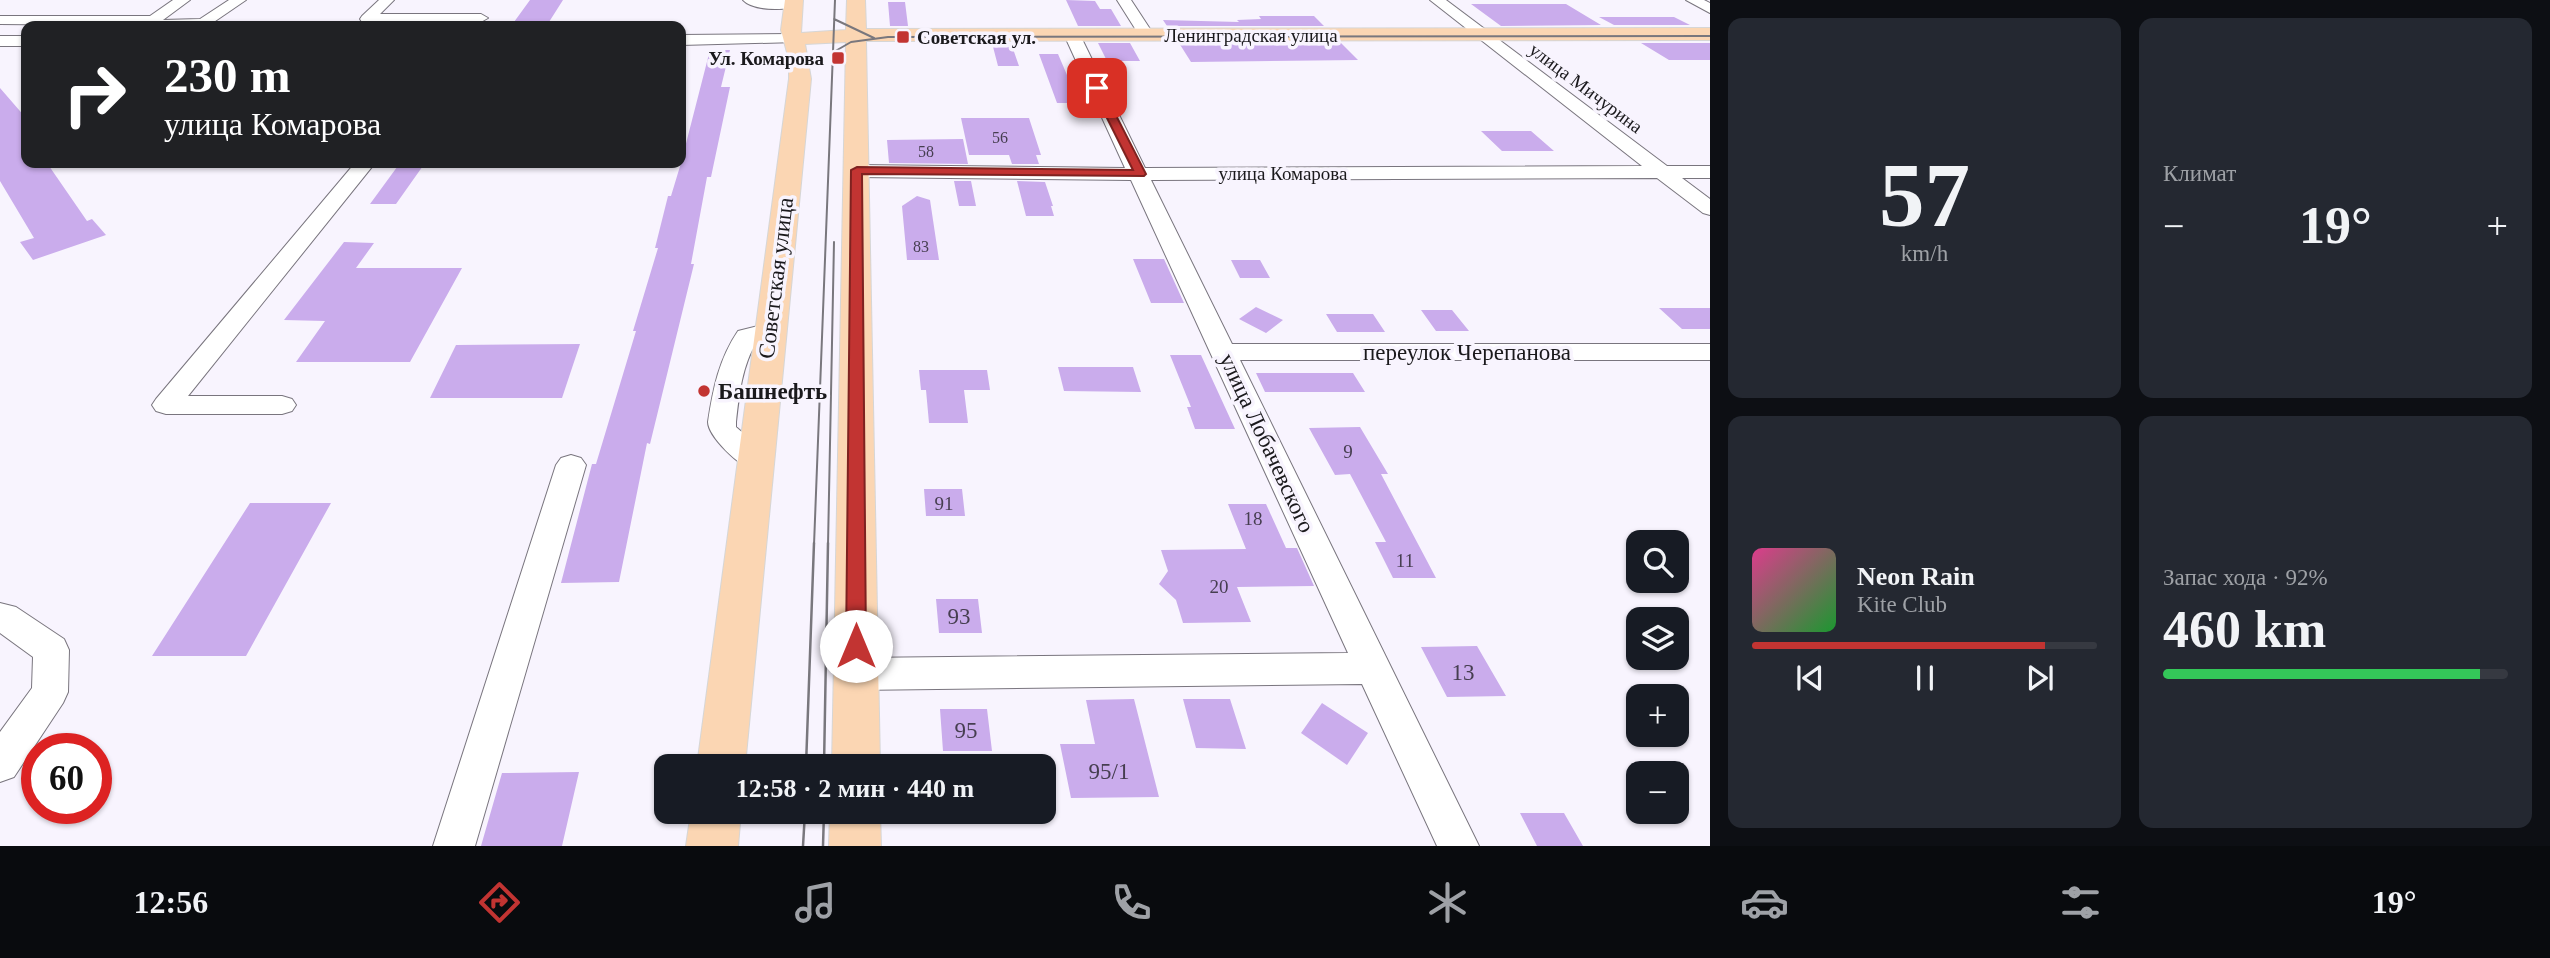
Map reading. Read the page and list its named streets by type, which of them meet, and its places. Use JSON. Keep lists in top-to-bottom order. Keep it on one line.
{"streets":{"main road":["Ленинградская улица","Советская улица"],"street":["улица Мичурина","улица Комарова","переулок Черепанова","улица Лобачевского"]},"crossings":[["Ленинградская улица","улица Мичурина"],["Ленинградская улица","Советская улица"],["Ленинградская улица","улица Лобачевского"],["улица Мичурина","улица Комарова"],["улица Комарова","улица Лобачевского"],["переулок Черепанова","улица Лобачевского"]],"places":{"transit":["Советская ул.","Ул. Комарова"],"other":["Башнефть"]},"house_numbers":["56","58","83","9","91","18","11","20","93","13","95","95/1"],"page":{"tile":[["57","km/h"],"Климат",["Запас хода · 92%","460 km"]],"turn":["230 m","улица Комарова"],"heat":["−","19°","+"],"map_buttons":["+","−"],"song":["Neon Rain","Kite Club"],"limit":"60","trip":"12:58 · 2 мин · 440 m","tabs":["12:56","19°"]}}
